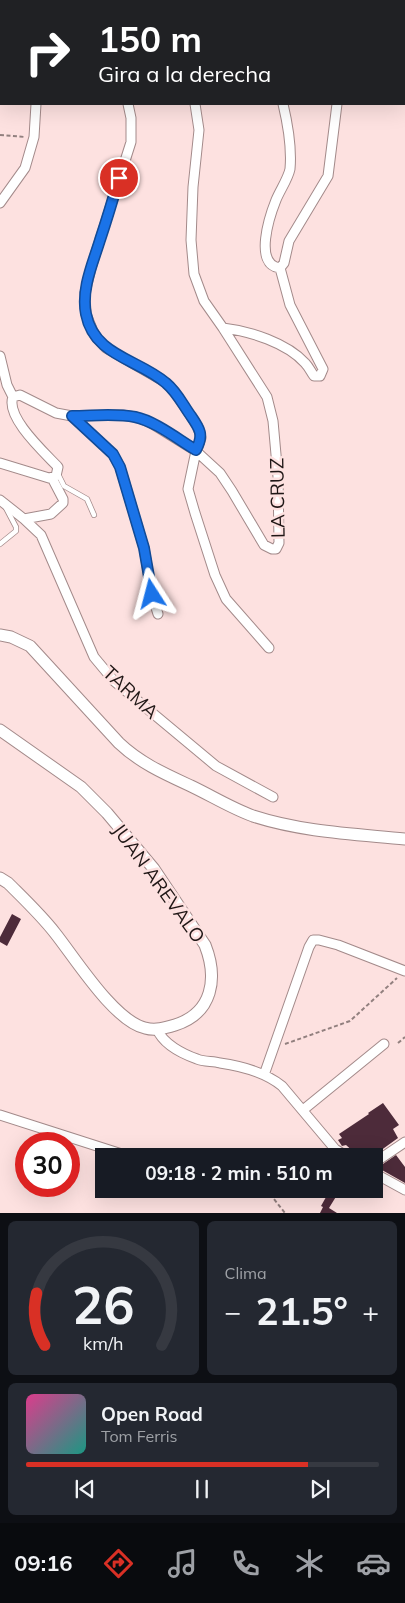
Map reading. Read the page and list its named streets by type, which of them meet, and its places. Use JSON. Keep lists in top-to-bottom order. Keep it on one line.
{"streets":{"street":["LA CRUZ","TARMA","JUAN AREVALO"]},"page":{"turn":["150 m","Gira a la derecha"],"limit":"30","trip":"09:18 · 2 min · 510 m","tile":"Clima","heat":["−","21.5°","+"],"song":["Open Road","Tom Ferris"],"tabs":"09:16","gauge":["26","km/h"]}}
